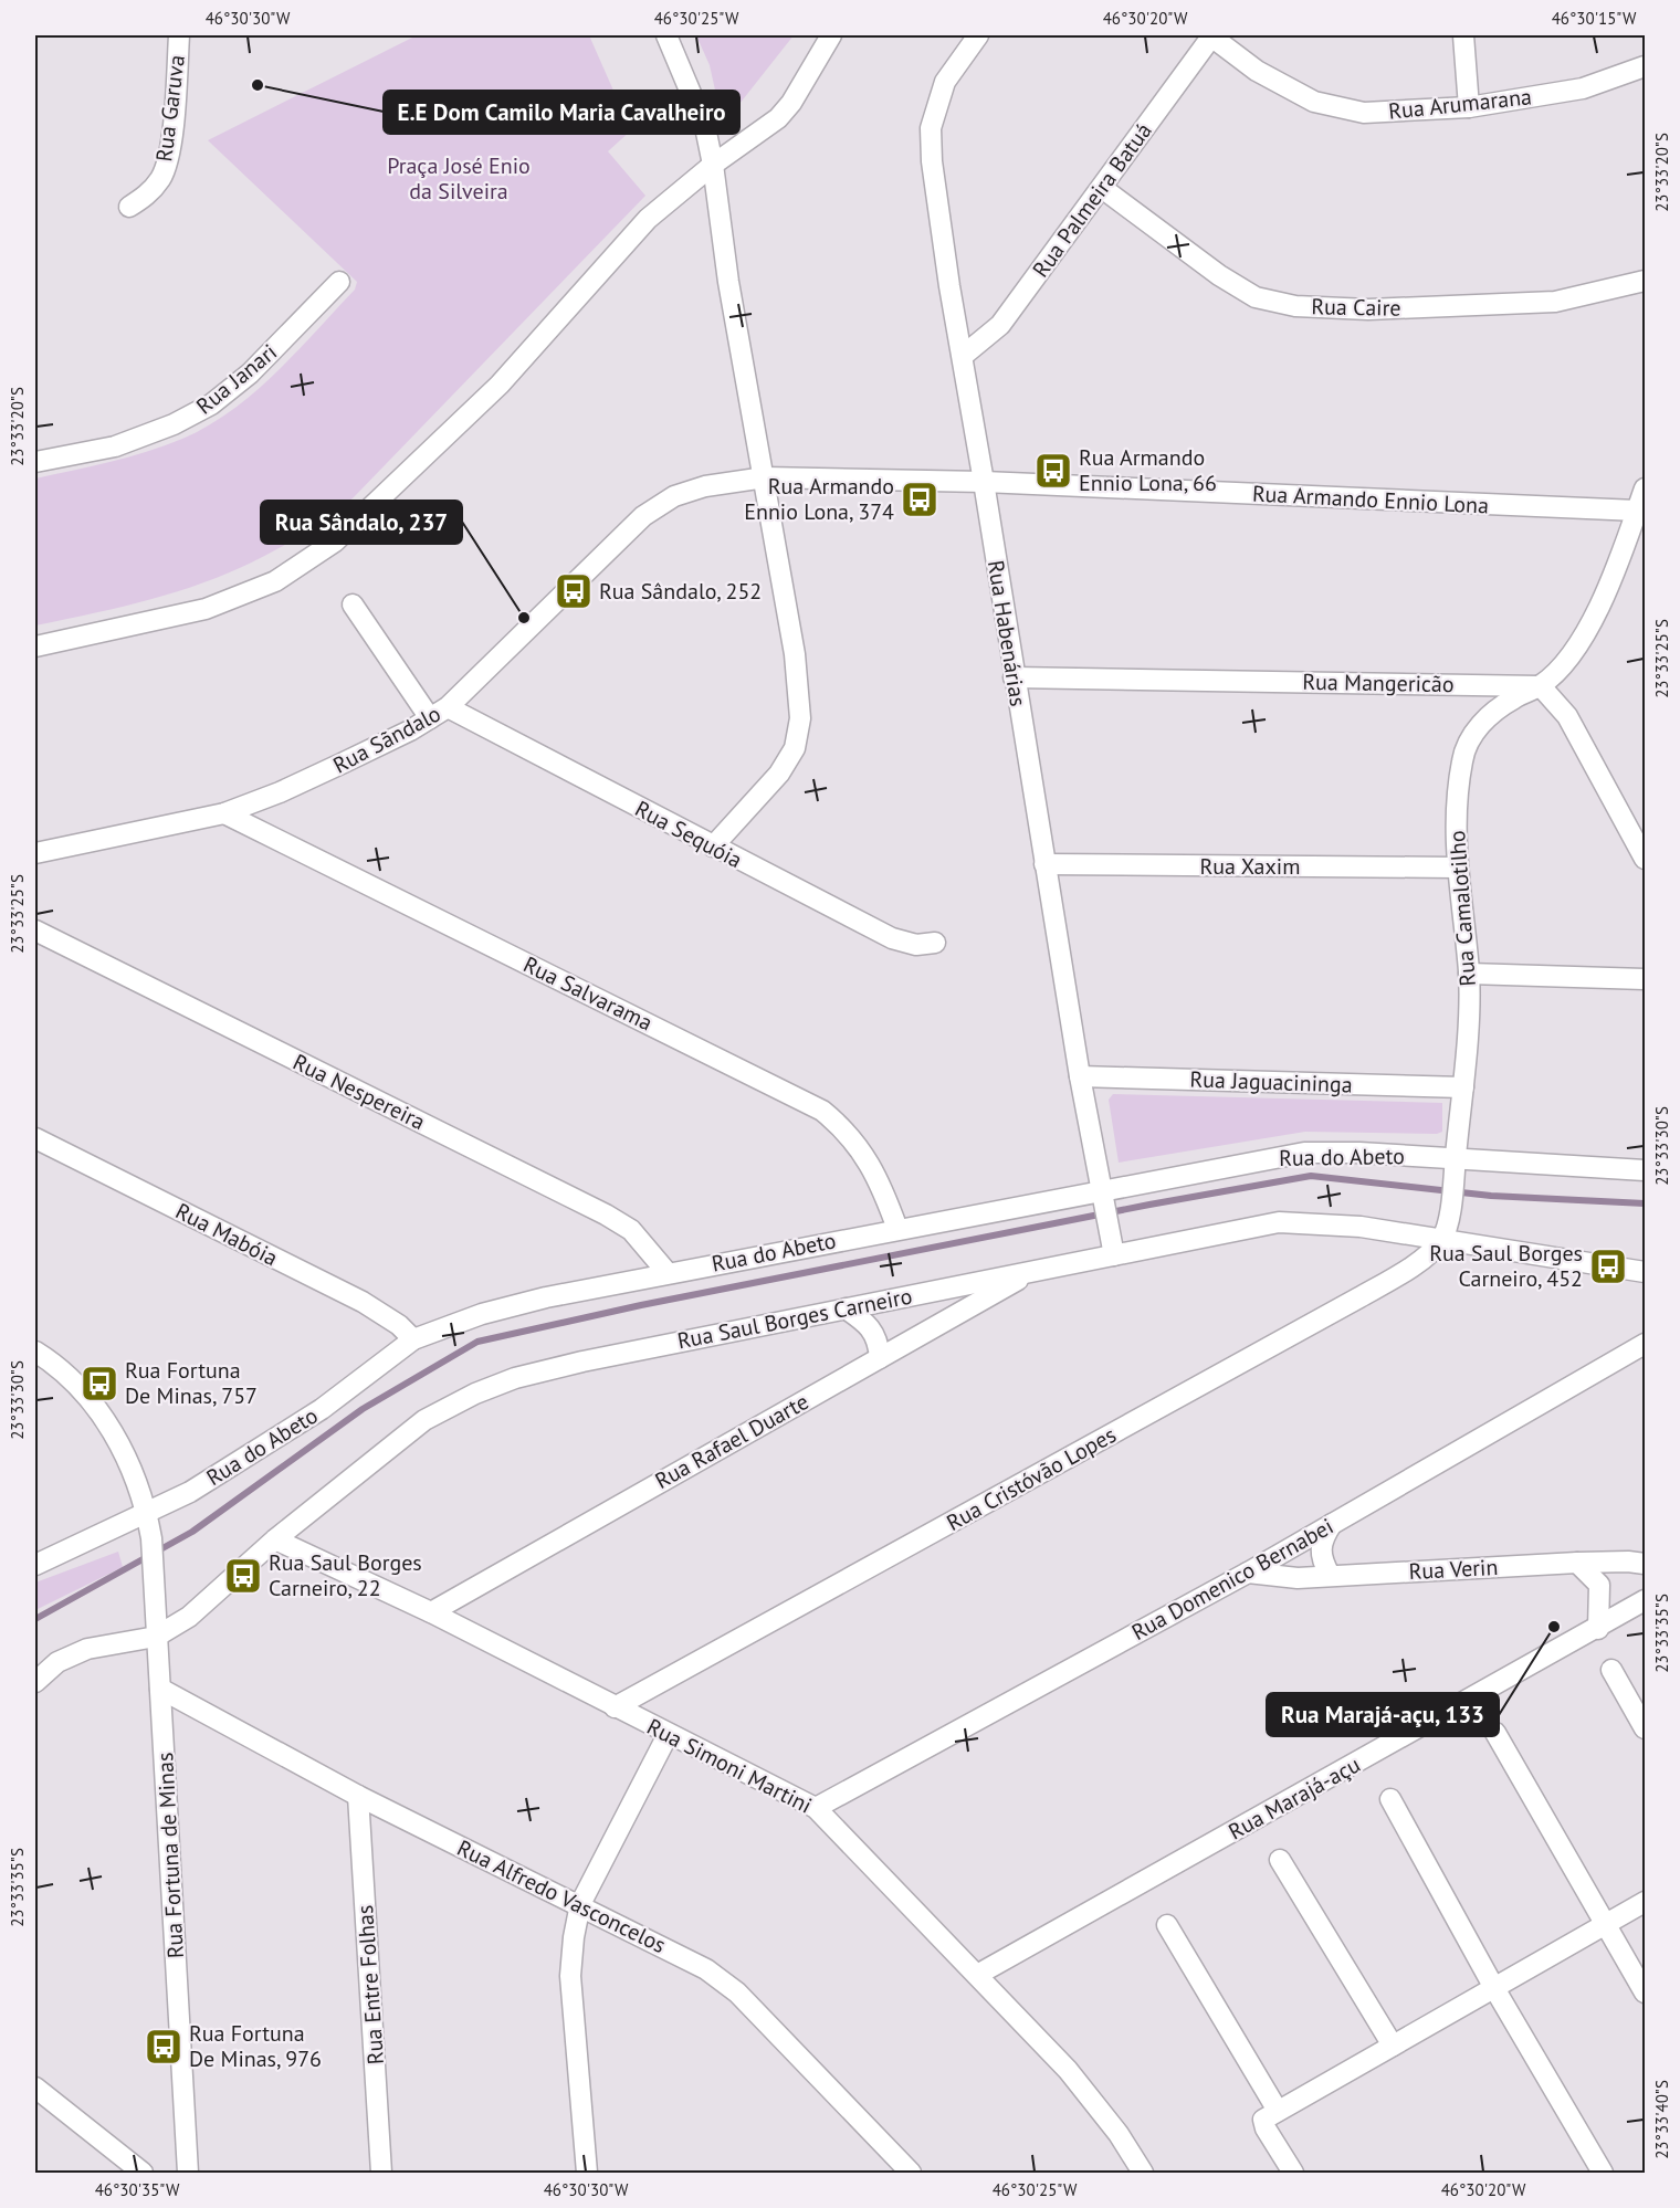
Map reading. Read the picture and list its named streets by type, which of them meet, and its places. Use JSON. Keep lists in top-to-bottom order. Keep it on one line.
{"streets":{"street":["Rua Arumarana","Rua Garuva","Rua Palmeira Batuá","Rua Caire","Rua Janari","Rua Armando Ennio Lona","Rua Habenárias","Rua Mangericão","Rua Sãndalo","Rua Sequóia","Rua Xaxim","Rua Camalotilho","Rua Salvarama","Rua Jaguacininga","Rua Nespereira","Rua do Abeto","Rua Mabóia","Rua Saul Borges Carneiro","Rua Rafael Duarte","Rua Cristóvão Lopes","Rua Verin","Rua Domenico Bernabei","Rua Simoni Martini","Rua Marajá-açu","Rua Fortuna de Minas","Rua Alfredo Vasconcelos","Rua Entre Folhas"]},"crossings":[["Rua Arumarana","Rua Palmeira Batuá"],["Rua Palmeira Batuá","Rua Caire"],["Rua Palmeira Batuá","Rua Habenárias"],["Rua Armando Ennio Lona","Rua Habenárias"],["Rua Armando Ennio Lona","Rua Sãndalo"],["Rua Armando Ennio Lona","Rua Camalotilho"],["Rua Habenárias","Rua Mangericão"],["Rua Habenárias","Rua Sãndalo"],["Rua Habenárias","Rua Xaxim"],["Rua Habenárias","Rua Jaguacininga"],["Rua Habenárias","Rua do Abeto"],["Rua Habenárias","Rua Saul Borges Carneiro"],["Rua Mangericão","Rua Camalotilho"],["Rua Sãndalo","Rua Sequóia"],["Rua Sãndalo","Rua Salvarama"],["Rua Xaxim","Rua Camalotilho"],["Rua Camalotilho","Rua Jaguacininga"],["Rua Camalotilho","Rua do Abeto"],["Rua Camalotilho","Rua Saul Borges Carneiro"],["Rua Camalotilho","Rua Cristóvão Lopes"],["Rua Salvarama","Rua do Abeto"],["Rua Nespereira","Rua do Abeto"],["Rua do Abeto","Rua Mabóia"],["Rua do Abeto","Rua Fortuna de Minas"],["Rua Saul Borges Carneiro","Rua Rafael Duarte"],["Rua Saul Borges Carneiro","Rua Cristóvão Lopes"],["Rua Saul Borges Carneiro","Rua Simoni Martini"],["Rua Saul Borges Carneiro","Rua Fortuna de Minas"],["Rua Rafael Duarte","Rua Simoni Martini"],["Rua Cristóvão Lopes","Rua Simoni Martini"],["Rua Verin","Rua Domenico Bernabei"],["Rua Domenico Bernabei","Rua Simoni Martini"],["Rua Simoni Martini","Rua Marajá-açu"],["Rua Fortuna de Minas","Rua Alfredo Vasconcelos"],["Rua Alfredo Vasconcelos","Rua Entre Folhas"]],"parks":["Praça José Enio da Silveira"],"places":{"other":["E.E Dom Camilo Maria Cavalheiro","Rua Sândalo, 237","Rua Marajá-açu, 133"],"bus stop":["Rua Armando Ennio Lona, 66","Rua Armando Ennio Lona, 374","Rua Sândalo, 252","Rua Saul Borges Carneiro, 452","Rua Fortuna De Minas, 757","Rua Saul Borges Carneiro, 22","Rua Fortuna De Minas, 976"]},"coordinates":["46°30'30\"W","46°30'25\"W","46°30'20\"W","46°30'15\"W","23°33'20\"S","23°33'25\"S","23°33'30\"S","23°33'35\"S","23°33'40\"S","46°30'35\"W"]}
